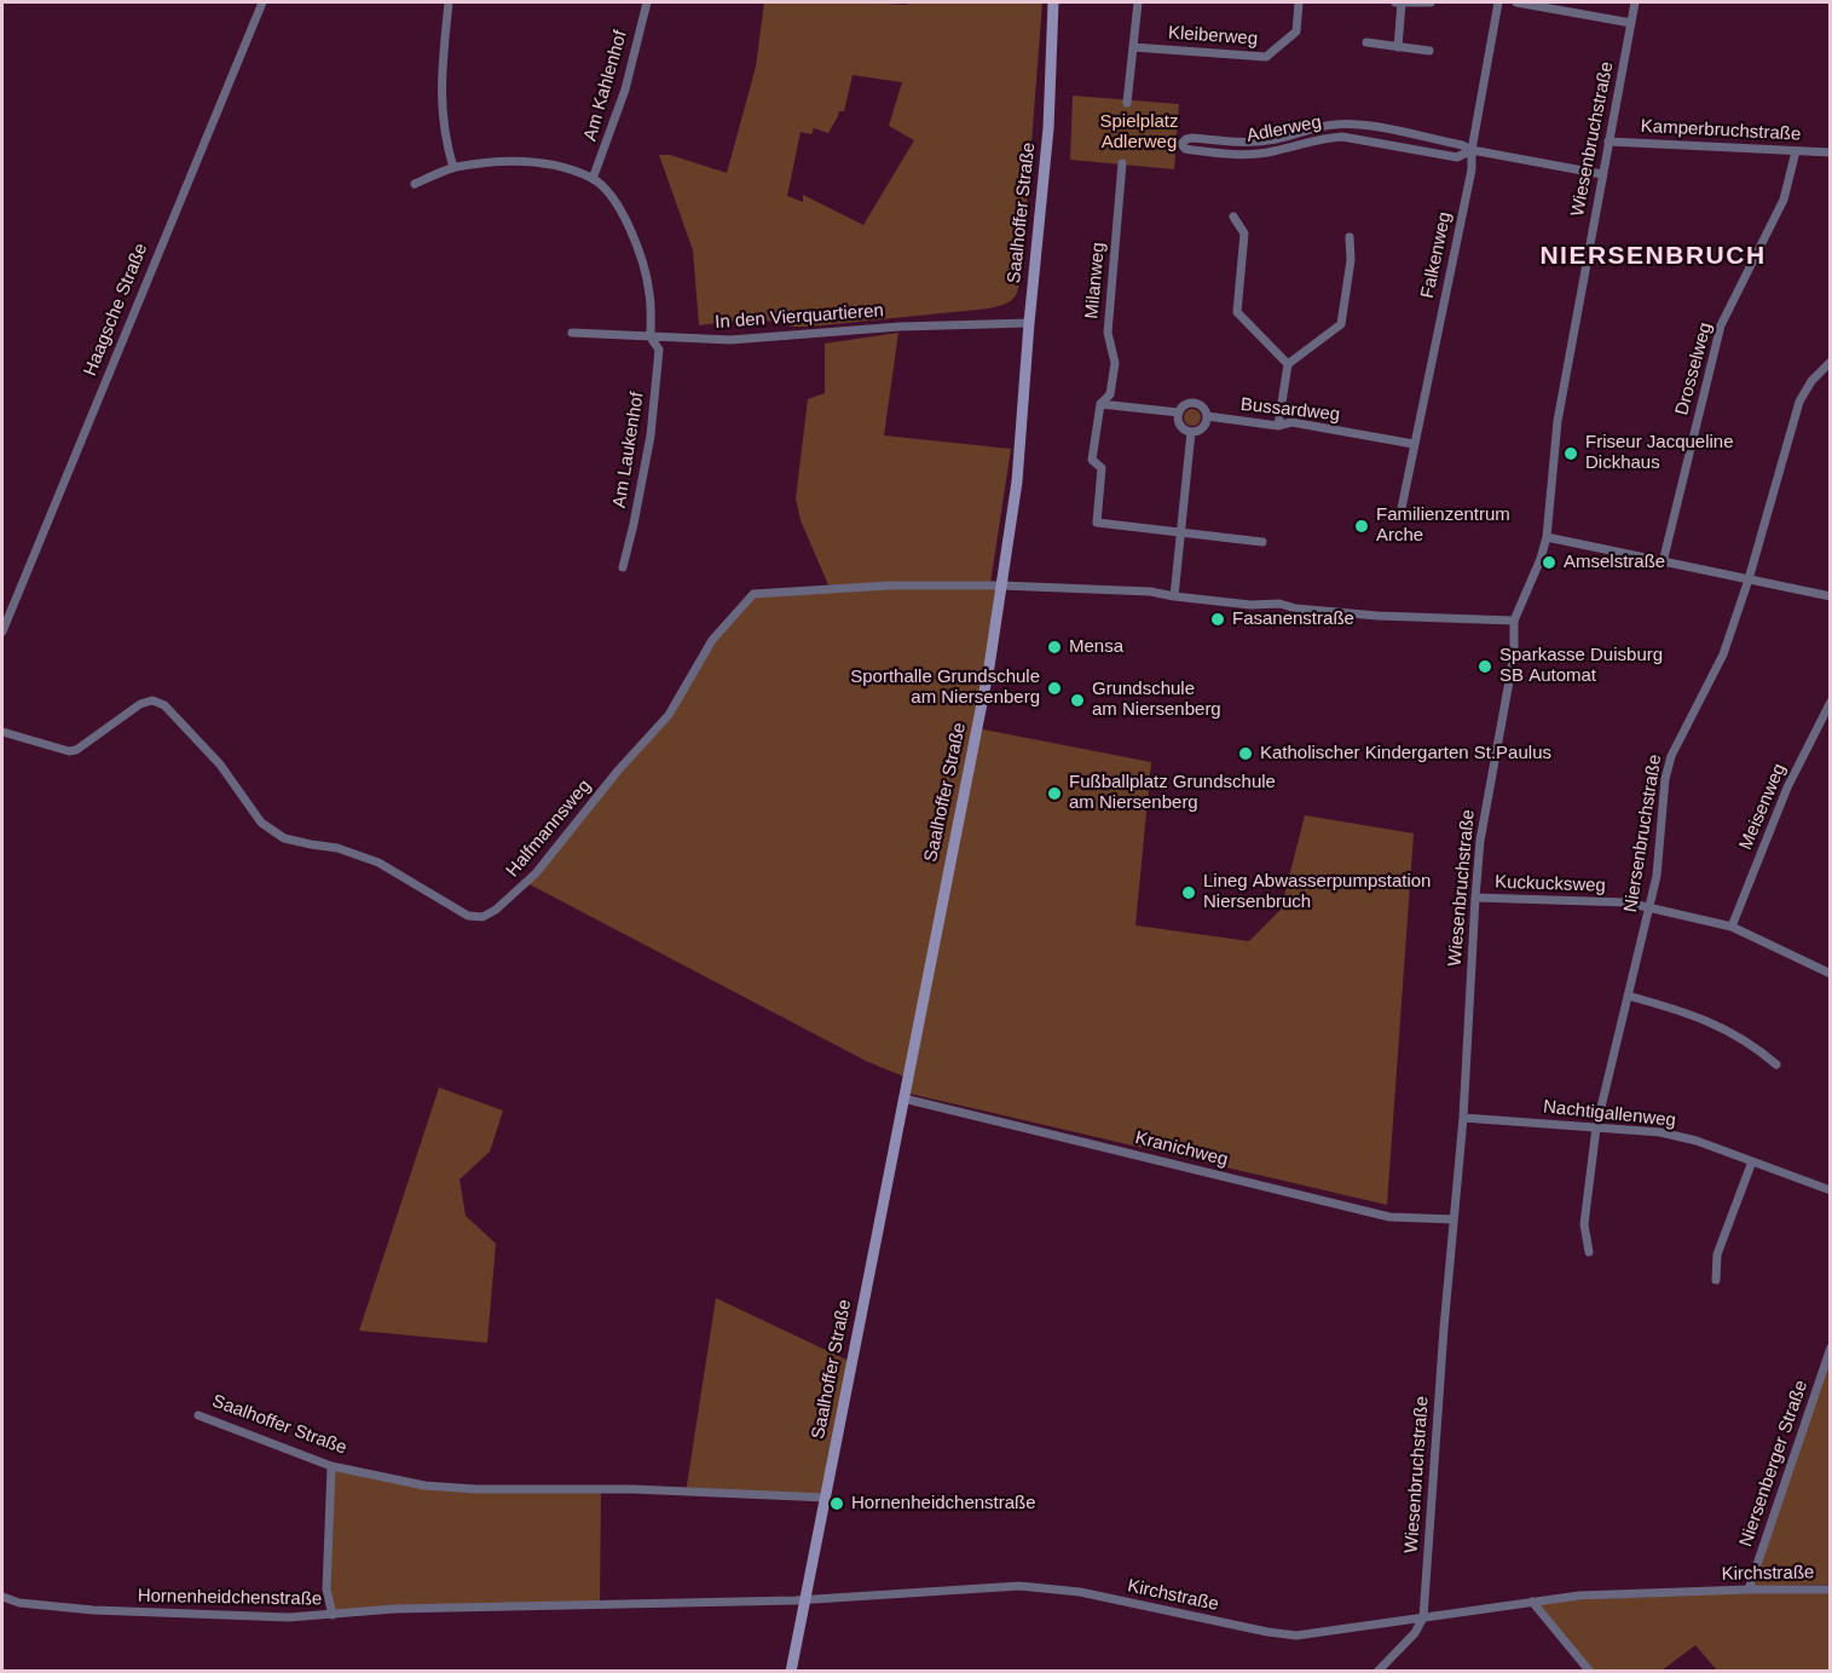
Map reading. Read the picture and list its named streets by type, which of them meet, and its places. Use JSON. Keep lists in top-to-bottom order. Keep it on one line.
{"streets":{"main road":["Saalhoffer Straße"],"street":["Kleiberweg","Am Kahlenhof","Adlerweg","Kamperbruchstraße","Wiesenbruchstraße","Falkenweg","Milanweg","Haagsche Straße","In den Vierquartieren","Drosselweg","Bussardweg","Am Laukenhof","Meisenweg","Halfmannsweg","Niersenbruchstraße","Kuckucksweg","Nachtigallenweg","Kranichweg","Niersenberger Straße","Kirchstraße","Hornenheidchenstraße"]},"crossings":[["Am Kahlenhof","Am Laukenhof"],["Adlerweg","Wiesenbruchstraße"],["Adlerweg","Falkenweg"],["Kamperbruchstraße","Wiesenbruchstraße"],["Kamperbruchstraße","Drosselweg"],["Wiesenbruchstraße","Kuckucksweg"],["Wiesenbruchstraße","Nachtigallenweg"],["Wiesenbruchstraße","Kranichweg"],["Wiesenbruchstraße","Kirchstraße"],["Saalhoffer Straße","In den Vierquartieren"],["Saalhoffer Straße","Halfmannsweg"],["Saalhoffer Straße","Kranichweg"],["Saalhoffer Straße","Kirchstraße"],["Saalhoffer Straße","Hornenheidchenstraße"],["Falkenweg","Bussardweg"],["In den Vierquartieren","Am Laukenhof"],["Meisenweg","Kuckucksweg"],["Niersenbruchstraße","Kuckucksweg"],["Niersenbruchstraße","Nachtigallenweg"],["Niersenberger Straße","Kirchstraße"],["Kirchstraße","Hornenheidchenstraße"]],"districts":["NIERSENBRUCH"],"parks":["Spielplatz Adlerweg"],"places":["Friseur Jacqueline Dickhaus","Familienzentrum Arche","Amselstraße","Fasanenstraße","Mensa","Sparkasse Duisburg SB Automat","Sporthalle Grundschule am Niersenberg","Grundschule am Niersenberg","Katholischer Kindergarten St.Paulus","Fußballplatz Grundschule am Niersenberg","Lineg Abwasserpumpstation Niersenbruch","Hornenheidchenstraße"]}
